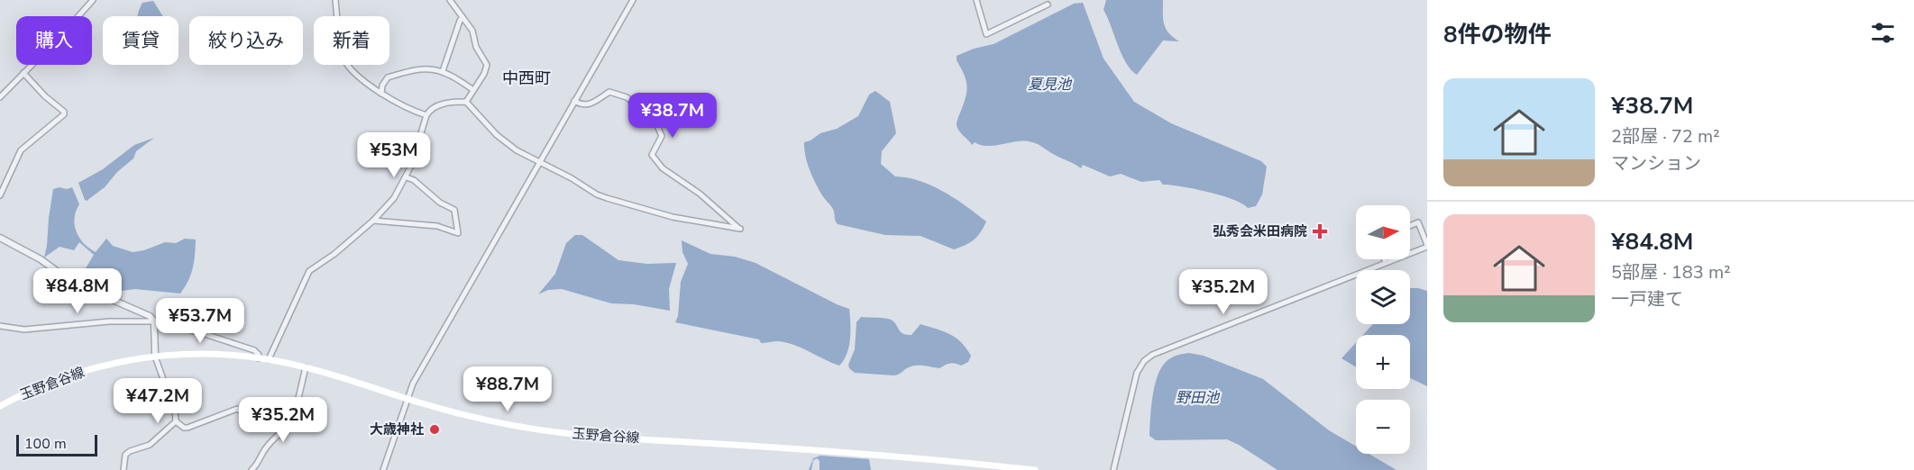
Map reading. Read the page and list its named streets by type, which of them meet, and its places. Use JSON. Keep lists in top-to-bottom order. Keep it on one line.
{"streets":{"main road":["玉野倉谷線"]},"districts":["中西町"],"water":["夏見池","野田池"],"places":{"health":["弘秀会米田病院"],"other":["大歳神社"]},"scale_bar":"100 m","north":"right","page":{"heading":"8件の物件","chip":["購入","賃貸","絞り込み","新着"],"list":[{"name":"¥38.7M","note":"2部屋 · 72 m² · マンション"},{"name":"¥84.8M","note":"5部屋 · 183 m² · 一戸建て"}],"price":["¥38.7M","¥53M","¥84.8M","¥35.2M","¥53.7M","¥88.7M","¥47.2M","¥35.2M"],"map_buttons":["+","−"],"scale":"100 m"}}
